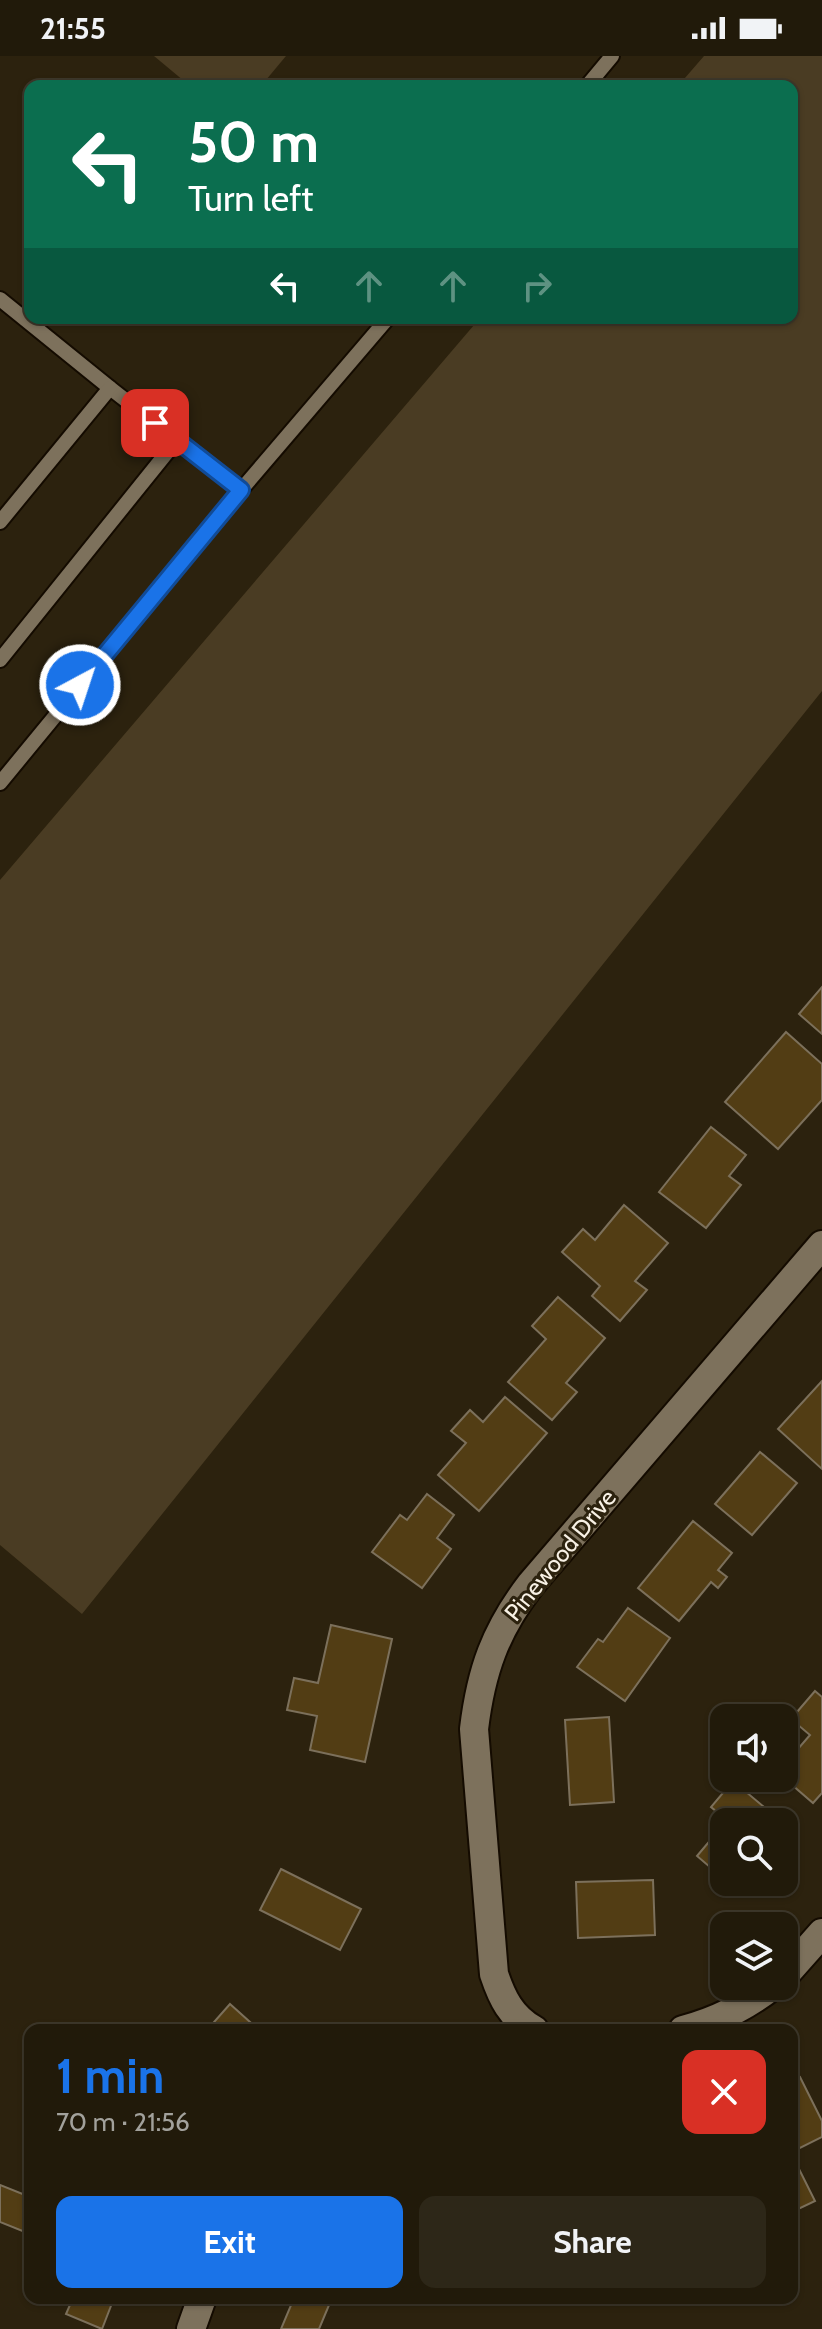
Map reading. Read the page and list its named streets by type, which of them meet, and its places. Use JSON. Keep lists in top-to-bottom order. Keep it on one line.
{"streets":{"street":["Pinewood Drive"]},"page":{"status":"21:55","turn":["50 m","Turn left"],"heading":["1 min","70 m · 21:56"],"buttons":["Exit","Share"]}}
